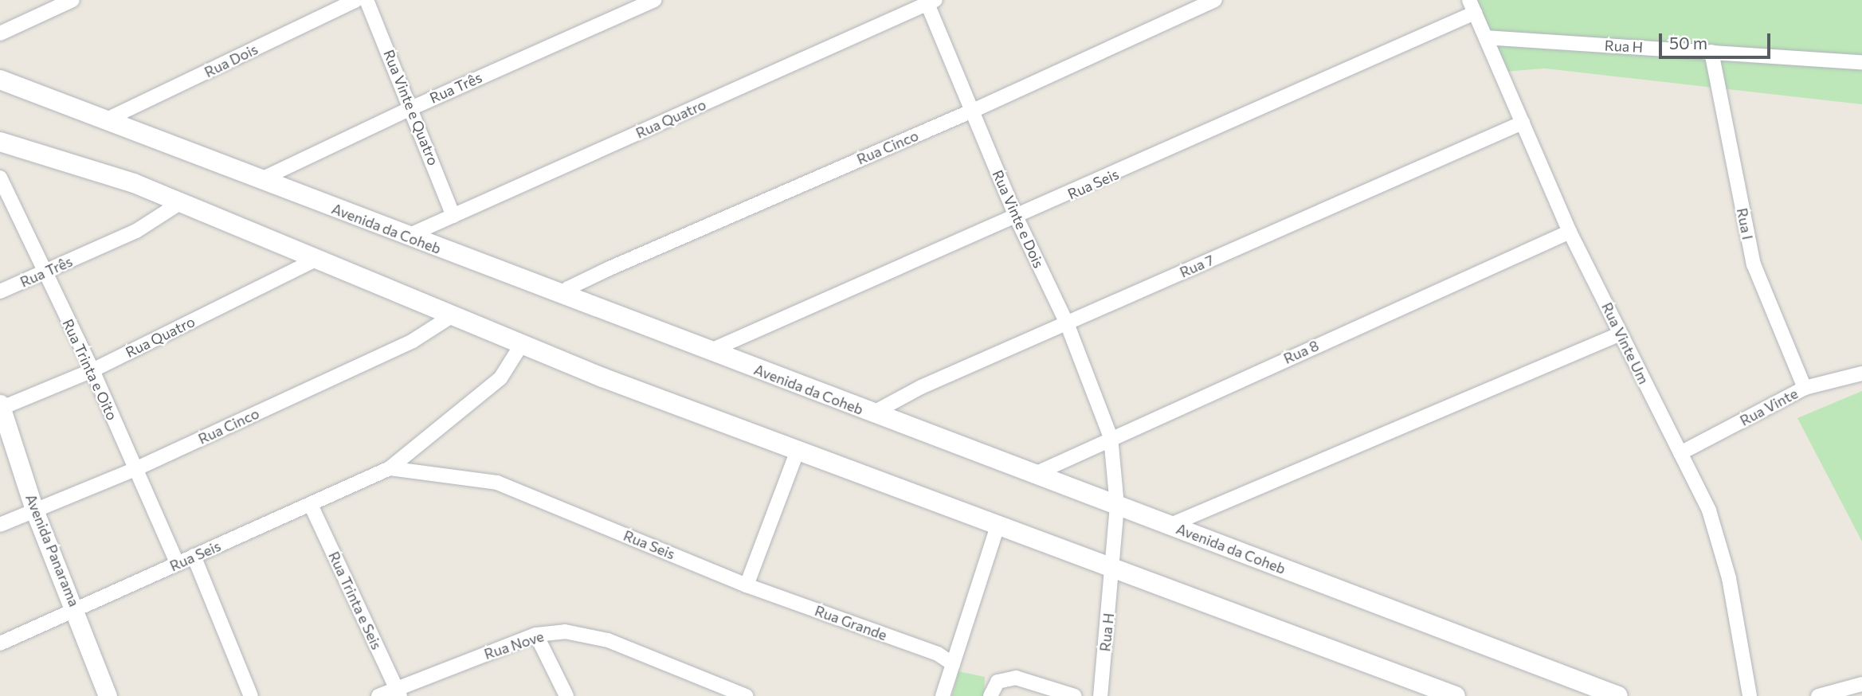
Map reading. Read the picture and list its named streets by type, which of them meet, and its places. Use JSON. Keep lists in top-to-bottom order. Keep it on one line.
{"streets":{"main road":["Avenida da Coheb"],"street":["Rua H","Rua Dois","Rua Três","Rua Vinte e Quatro","Rua Quatro","Rua Cinco","Rua Seis","Rua Vinte e Dois","Rua I","Rua 7","Rua Vinte Um","Rua 8","Rua Trinta e Oito","Rua Vinte","Avenida Panarama","Rua Trinta e Seis","Rua Grande","Rua Nove"]},"crossings":[["Rua H","Rua Vinte e Dois"],["Rua H","Rua I"],["Rua H","Avenida da Coheb"],["Rua H","Rua Vinte Um"],["Rua Dois","Avenida da Coheb"],["Rua Três","Rua Vinte e Quatro"],["Rua Três","Avenida da Coheb"],["Rua Três","Rua Trinta e Oito"],["Rua Vinte e Quatro","Rua Quatro"],["Rua Quatro","Rua Vinte e Dois"],["Rua Quatro","Avenida da Coheb"],["Rua Quatro","Rua Trinta e Oito"],["Rua Quatro","Avenida Panarama"],["Rua Cinco","Rua Vinte e Dois"],["Rua Cinco","Avenida da Coheb"],["Rua Cinco","Rua Trinta e Oito"],["Rua Cinco","Avenida Panarama"],["Rua Seis","Rua Vinte e Dois"],["Rua Seis","Avenida da Coheb"],["Rua Seis","Rua Vinte Um"],["Rua Seis","Rua Trinta e Oito"],["Rua Seis","Avenida Panarama"],["Rua Seis","Rua Trinta e Seis"],["Rua Seis","Rua Grande"],["Rua Vinte e Dois","Avenida da Coheb"],["Rua Vinte e Dois","Rua 7"],["Rua Vinte e Dois","Rua 8"],["Rua I","Rua Vinte"],["Avenida da Coheb","Rua 7"],["Avenida da Coheb","Rua 8"],["Rua 7","Rua Vinte Um"],["Rua Vinte Um","Rua 8"],["Rua Vinte Um","Rua Vinte"],["Rua Trinta e Seis","Rua Nove"]],"scale_bar":"50 m"}
